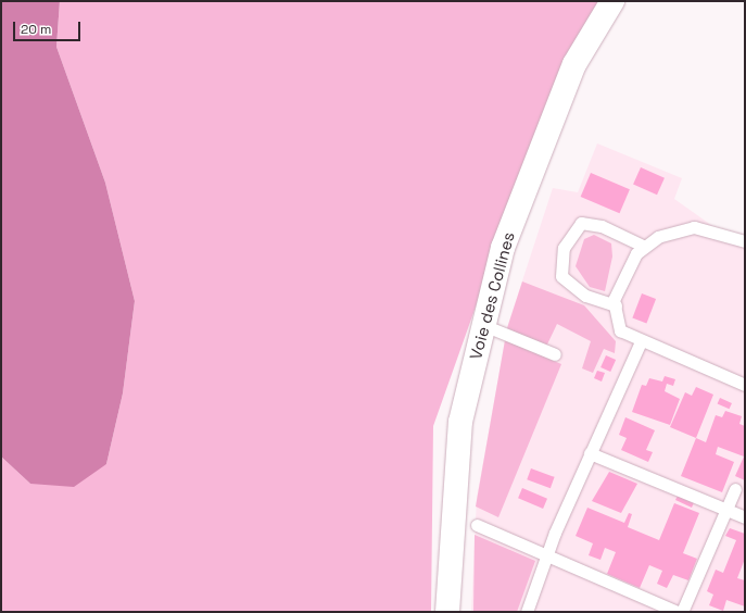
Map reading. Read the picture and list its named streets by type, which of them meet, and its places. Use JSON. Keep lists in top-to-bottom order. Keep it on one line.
{"streets":{"street":["Voie des Collines"]},"scale_bar":"20 m"}
